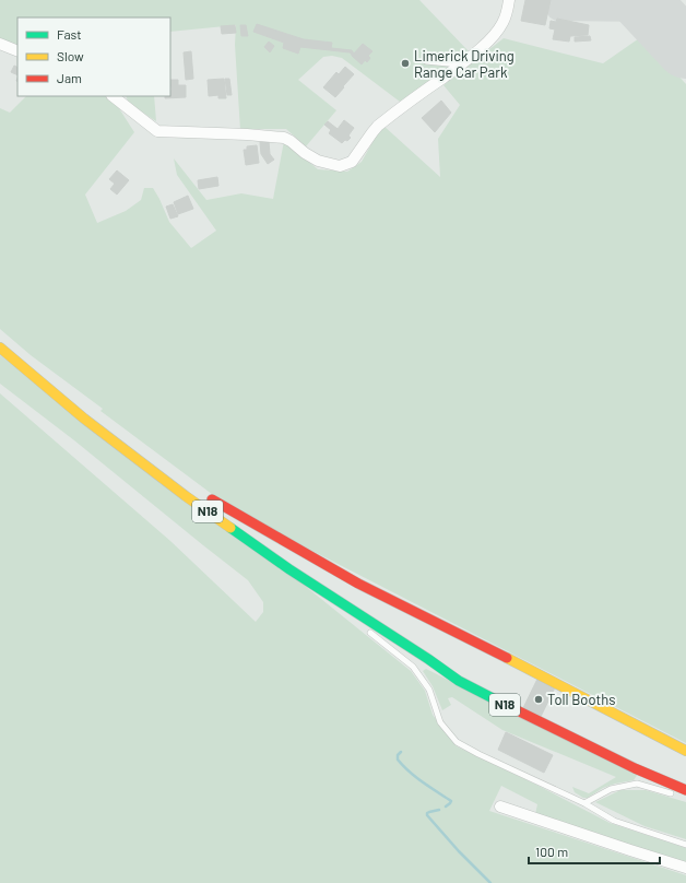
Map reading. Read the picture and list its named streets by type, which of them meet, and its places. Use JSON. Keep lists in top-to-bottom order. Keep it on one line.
{"streets":{"highway":["N18"]},"places":["Limerick Driving Range Car Park","Toll Booths"],"legend":["Fast","Slow","Jam"],"scale_bar":"100 m"}
